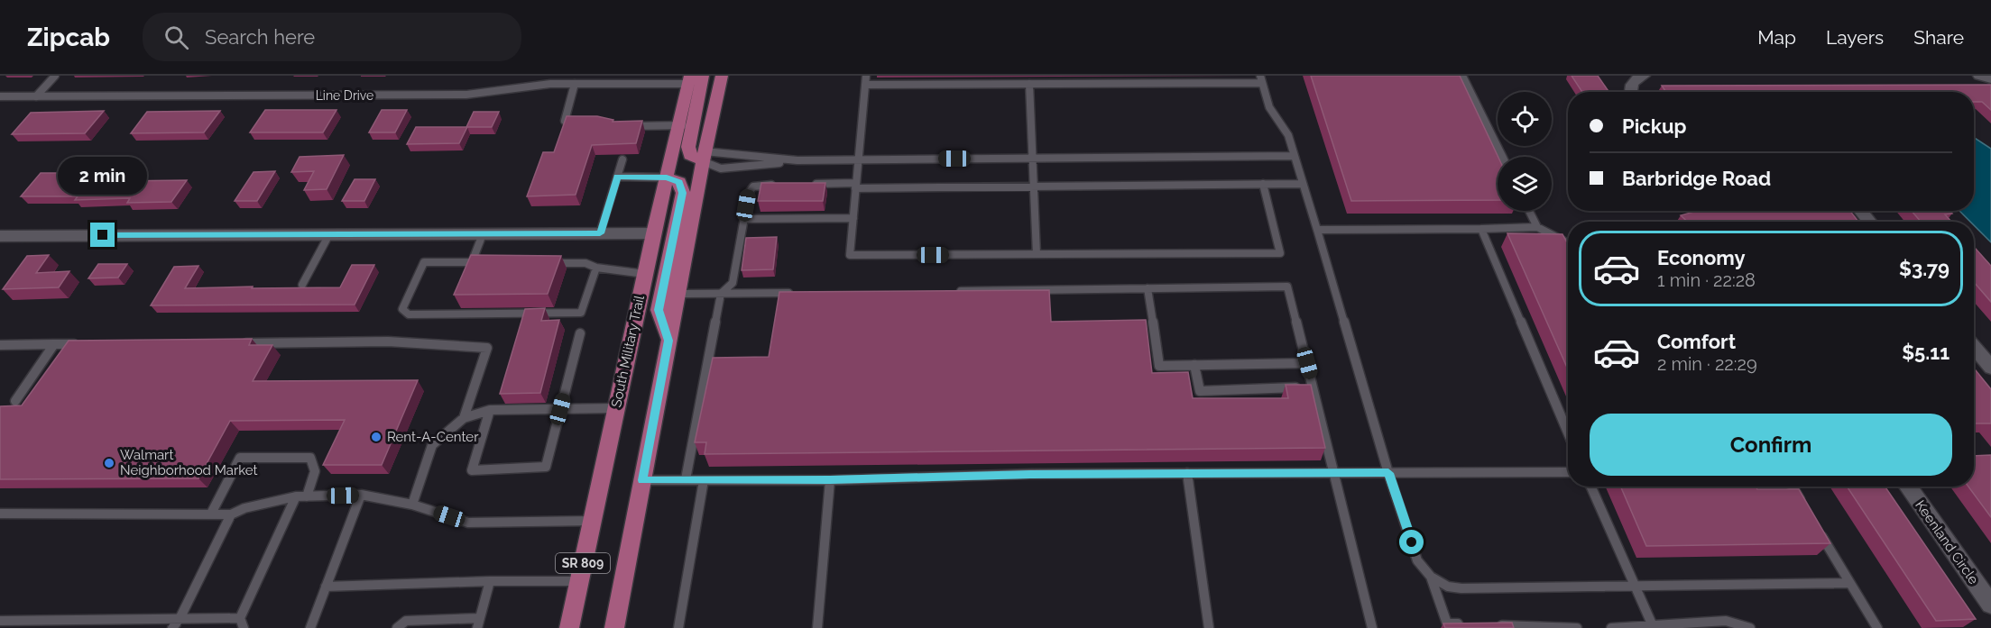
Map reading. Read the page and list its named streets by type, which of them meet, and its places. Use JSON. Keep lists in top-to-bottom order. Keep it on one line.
{"streets":{"main road":["South Military Trail","SR 809"],"street":["Line Drive","Keenland Circle"]},"crossings":[["Line Drive","South Military Trail"]],"places":["Rent-A-Center","Walmart Neighborhood Market"],"page":{"header":"Zipcab","search":"Search here","nav":["Map","Layers","Share"],"banner":["Pickup","Barbridge Road"],"bubble":"2 min","list":[{"name":"Economy","note":"1 min · 22:28","value":"$3.79"},{"name":"Comfort","note":"2 min · 22:29","value":"$5.11"}],"buttons":"Confirm"}}
